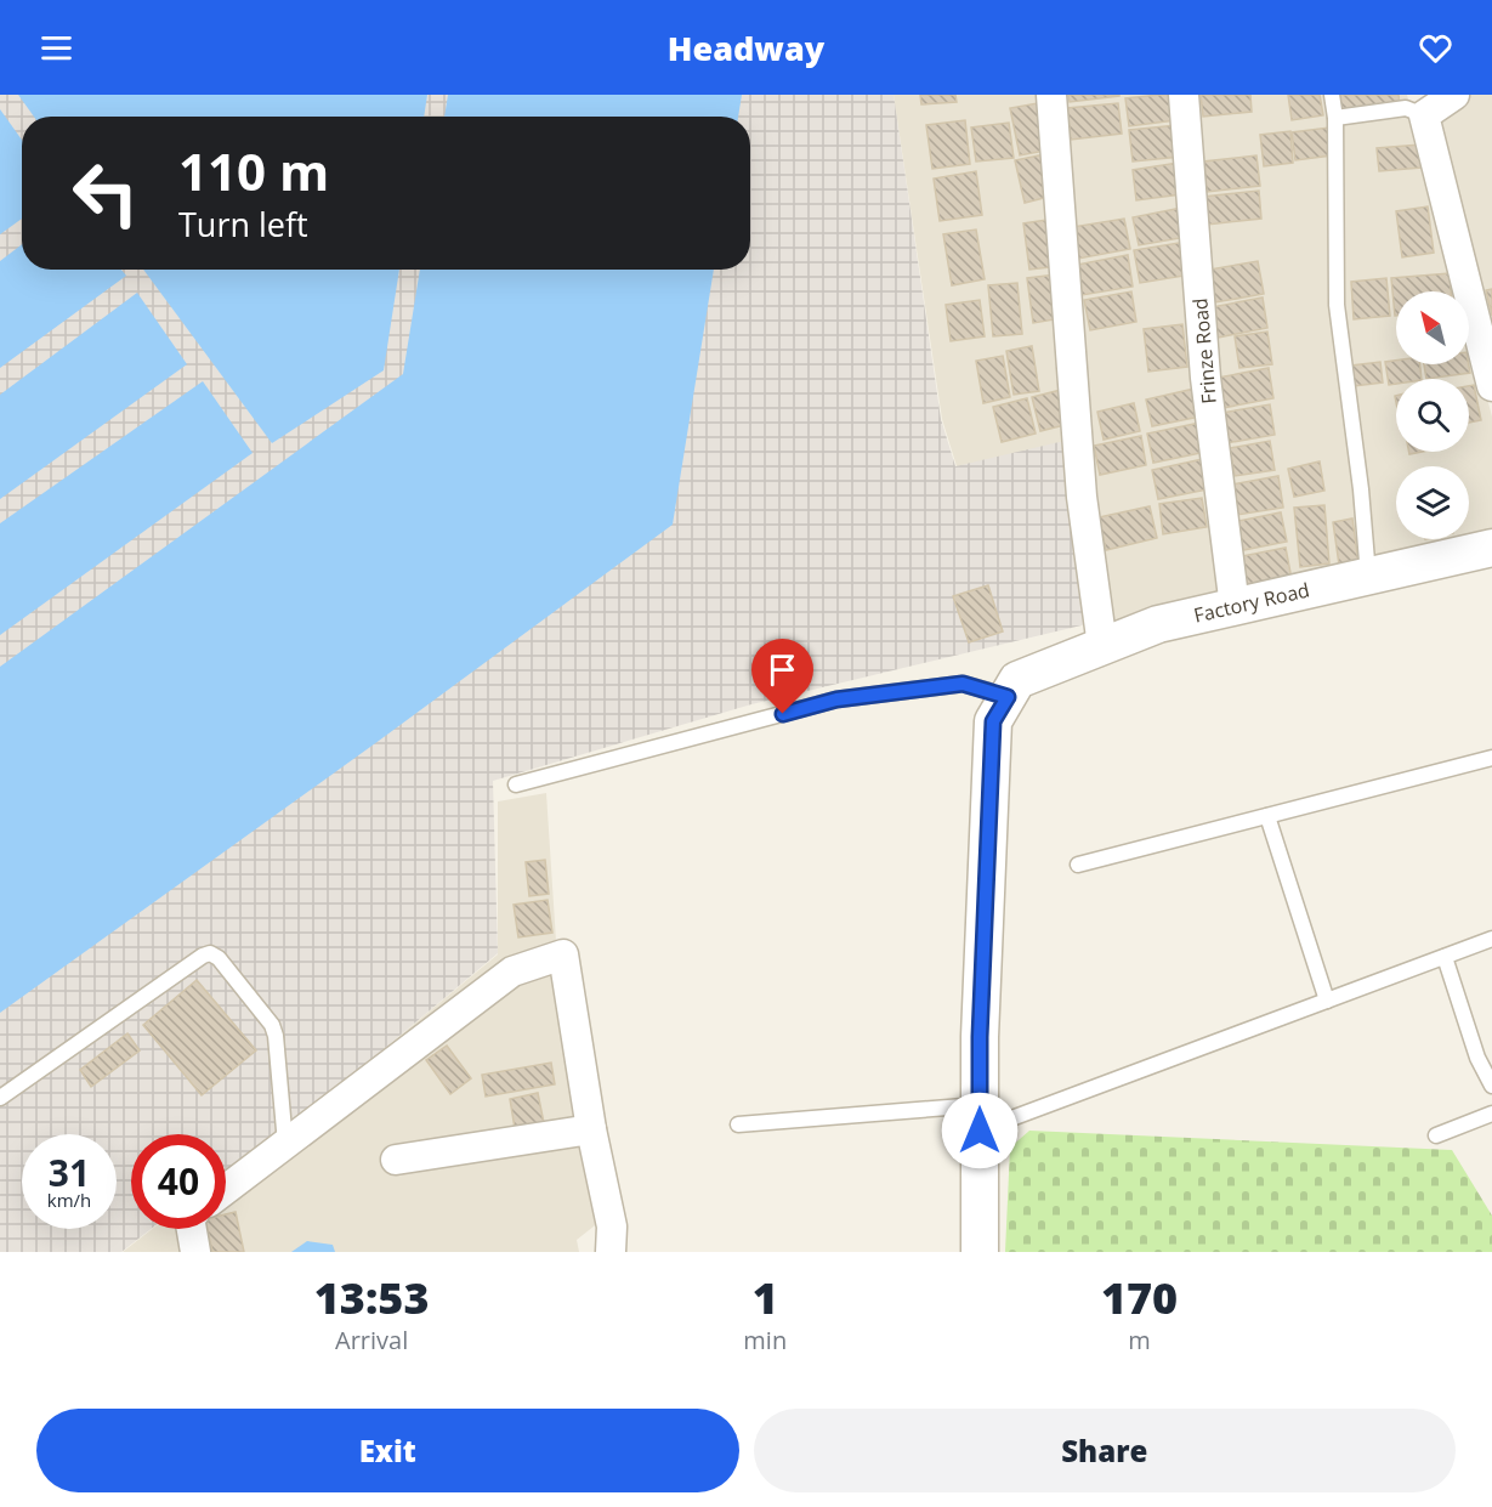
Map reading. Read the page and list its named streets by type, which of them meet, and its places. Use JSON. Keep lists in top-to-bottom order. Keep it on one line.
{"streets":{"street":["Frinze Road","Factory Road"]},"crossings":[["Frinze Road","Factory Road"]],"north":"top left","page":{"header":"Headway","turn":["110 m","Turn left"],"speed":"31 km/h","limit":"40","eta":["13:53","Arrival","1","min","170","m"],"buttons":["Exit","Share"]}}
